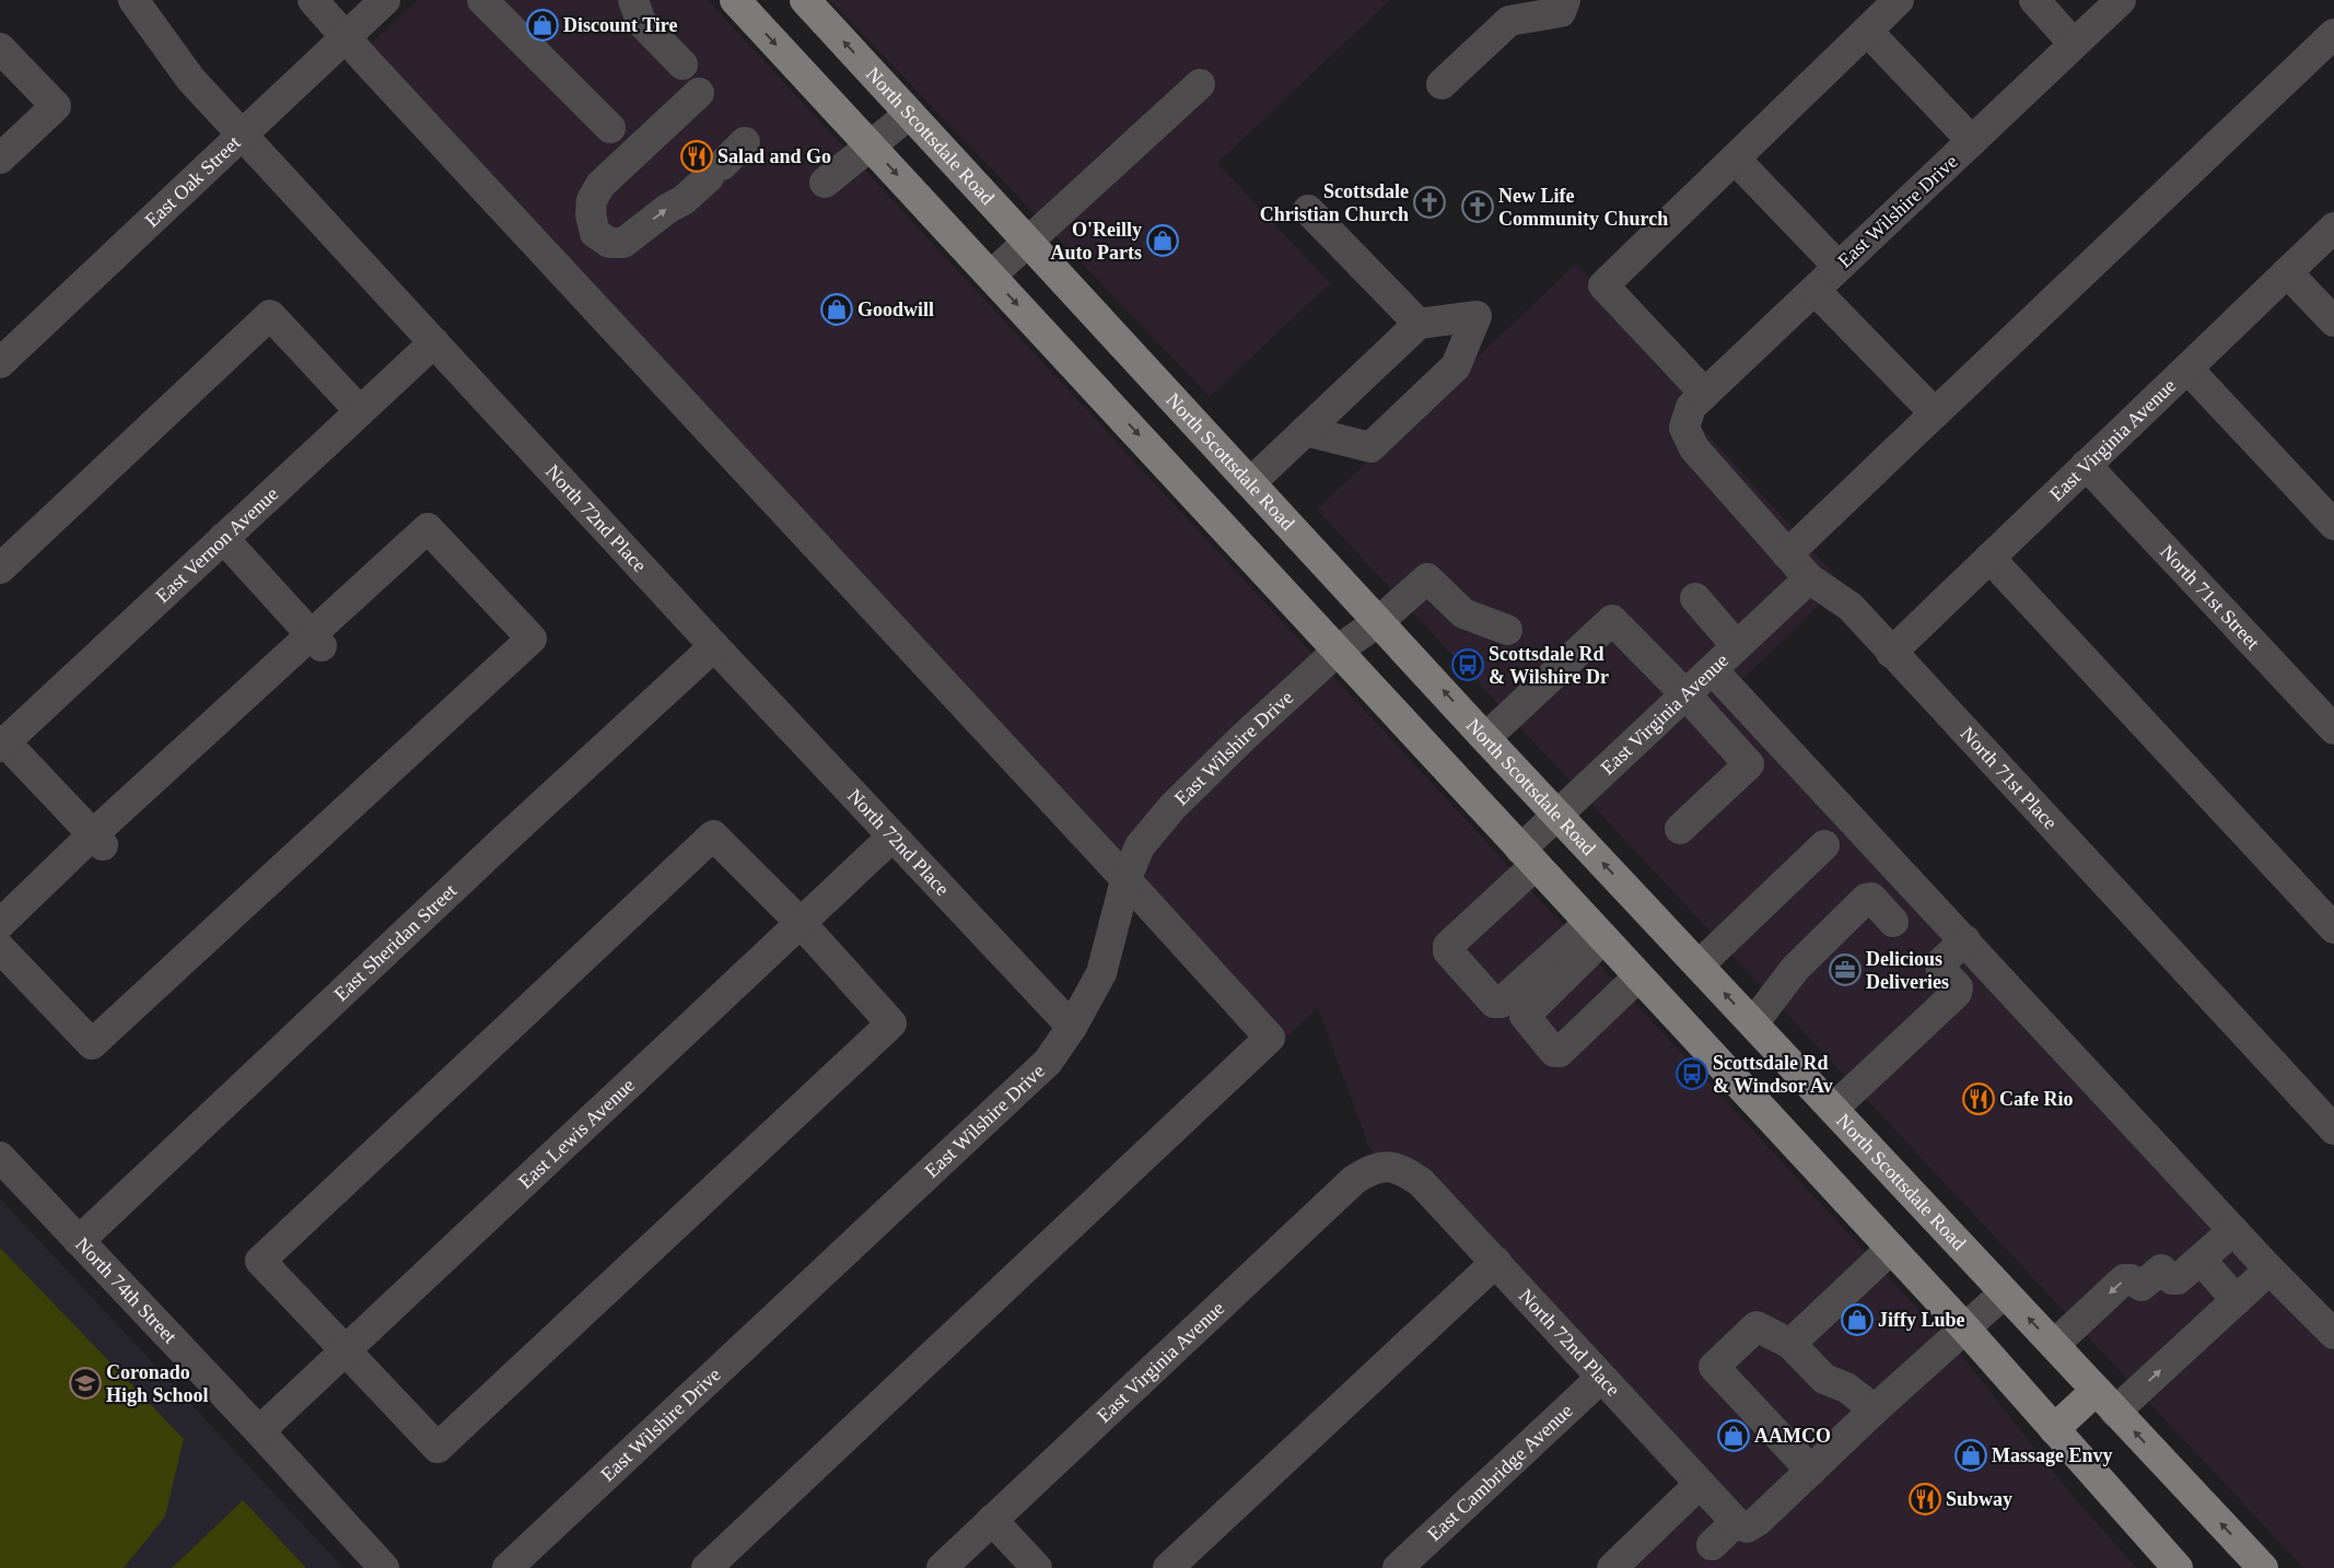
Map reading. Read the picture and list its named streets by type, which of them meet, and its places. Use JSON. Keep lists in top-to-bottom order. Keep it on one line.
{"streets":{"main road":["North Scottsdale Road"],"street":["East Oak Street","East Wilshire Drive","East Virginia Avenue","North 72nd Place","East Vernon Avenue","North 71st Street","North 71st Place","East Sheridan Street","East Lewis Avenue","North 74th Street","East Cambridge Avenue"]},"crossings":[["North Scottsdale Road","East Wilshire Drive"],["North Scottsdale Road","East Virginia Avenue"],["East Oak Street","North 72nd Place"],["East Wilshire Drive","North 72nd Place"],["East Wilshire Drive","North 71st Place"],["East Virginia Avenue","North 72nd Place"],["East Virginia Avenue","North 71st Street"],["East Virginia Avenue","North 71st Place"],["North 72nd Place","East Vernon Avenue"],["North 72nd Place","East Sheridan Street"],["North 72nd Place","East Lewis Avenue"],["North 72nd Place","East Cambridge Avenue"],["East Sheridan Street","North 74th Street"],["East Lewis Avenue","North 74th Street"]],"places":{"shop":["Discount Tire","O'Reilly Auto Parts","Goodwill","Jiffy Lube","AAMCO","Massage Envy"],"restaurant":["Salad and Go","Cafe Rio","Subway"],"church":["Scottsdale Christian Church","New Life Community Church"],"bus stop":["Scottsdale Rd & Wilshire Dr","Scottsdale Rd & Windsor Av"],"office":["Delicious Deliveries"],"school or university":["Coronado High School"]}}
